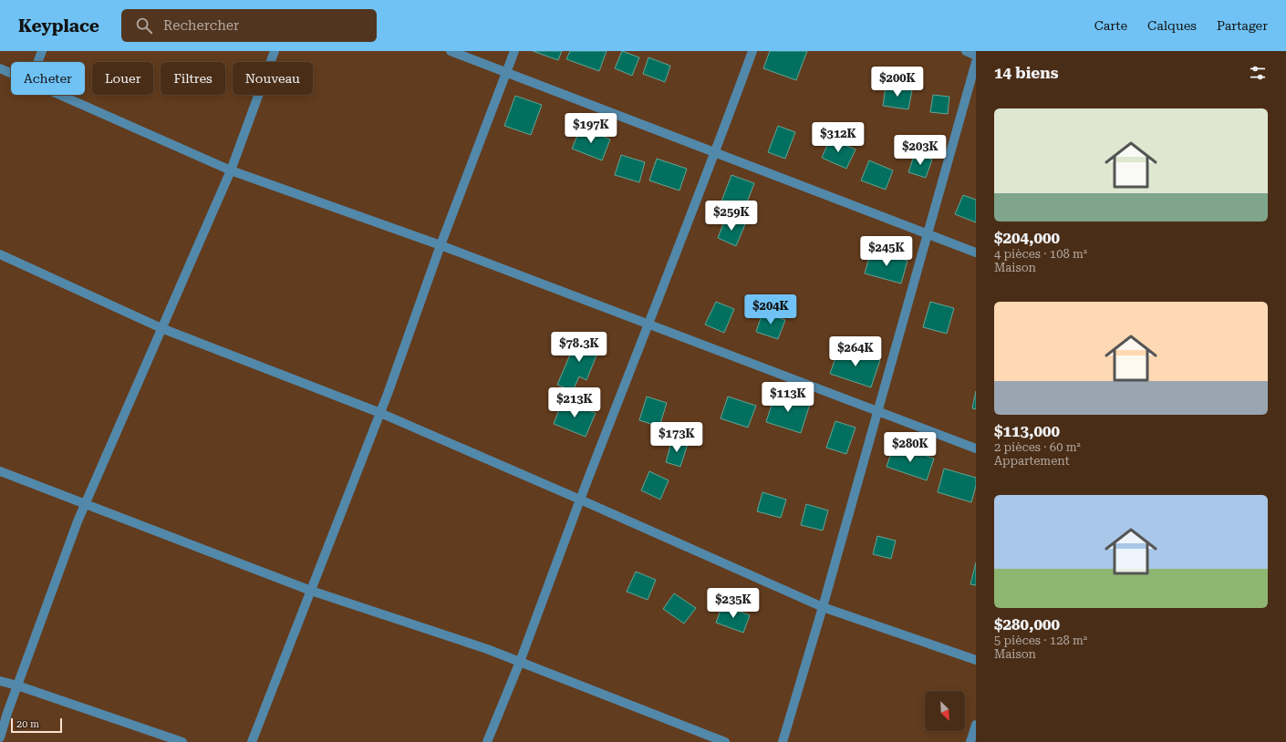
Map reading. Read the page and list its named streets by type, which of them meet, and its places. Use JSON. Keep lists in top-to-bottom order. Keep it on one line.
{"scale_bar":"20 m","north":"bottom right","page":{"header":"Keyplace","search":"Rechercher","nav":["Carte","Calques","Partager"],"heading":"14 biens","chip":["Acheter","Louer","Filtres","Nouveau"],"price":["$200K","$197K","$312K","$203K","$259K","$245K","$204K","$78.3K","$264K","$113K","$213K","$173K","$280K","$235K"],"list":[{"name":"$204,000","note":"4 pièces · 108 m² · Maison"},{"name":"$113,000","note":"2 pièces · 60 m² · Appartement"},{"name":"$280,000","note":"5 pièces · 128 m² · Maison"}],"scale":"20 m"}}
